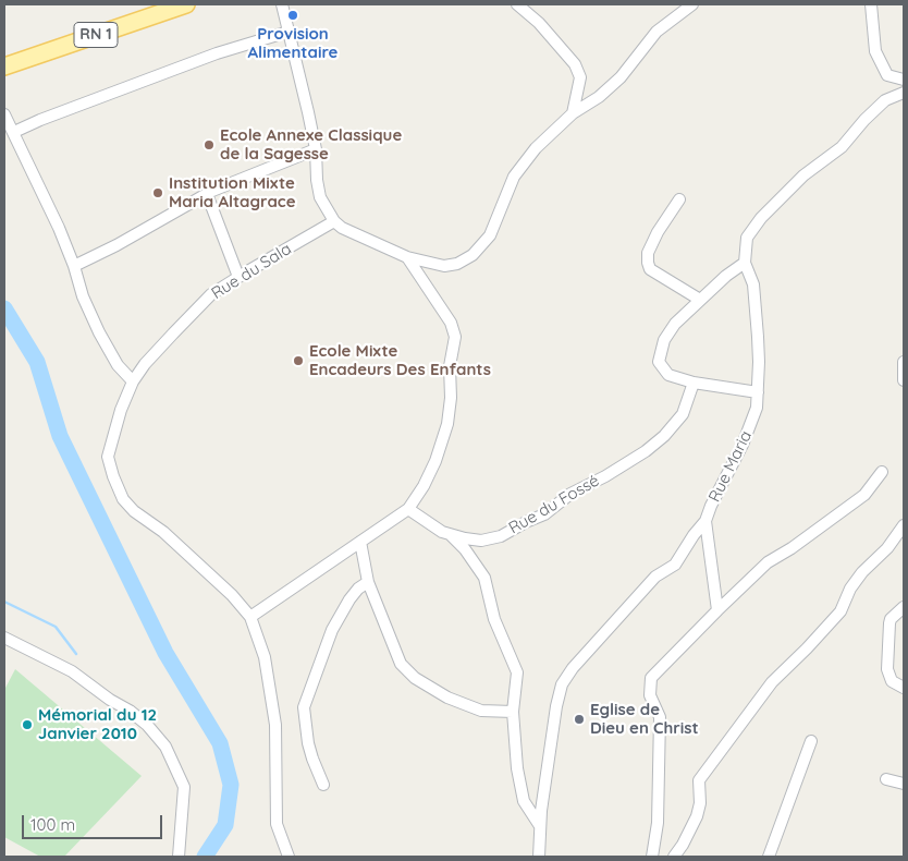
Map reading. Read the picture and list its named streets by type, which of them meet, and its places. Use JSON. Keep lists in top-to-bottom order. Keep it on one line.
{"streets":{"main road":["RN 1"],"street":["Rue du Sala","Rue Maria","Rue du Fossé"]},"places":["Provision Alimentaire","Ecole Annexe Classique de la Sagesse","Institution Mixte Maria Altagrace","Ecole Mixte Encadeurs Des Enfants","Eglise de Dieu en Christ","Mémorial du 12 Janvier 2010"],"scale_bar":"100 m"}
